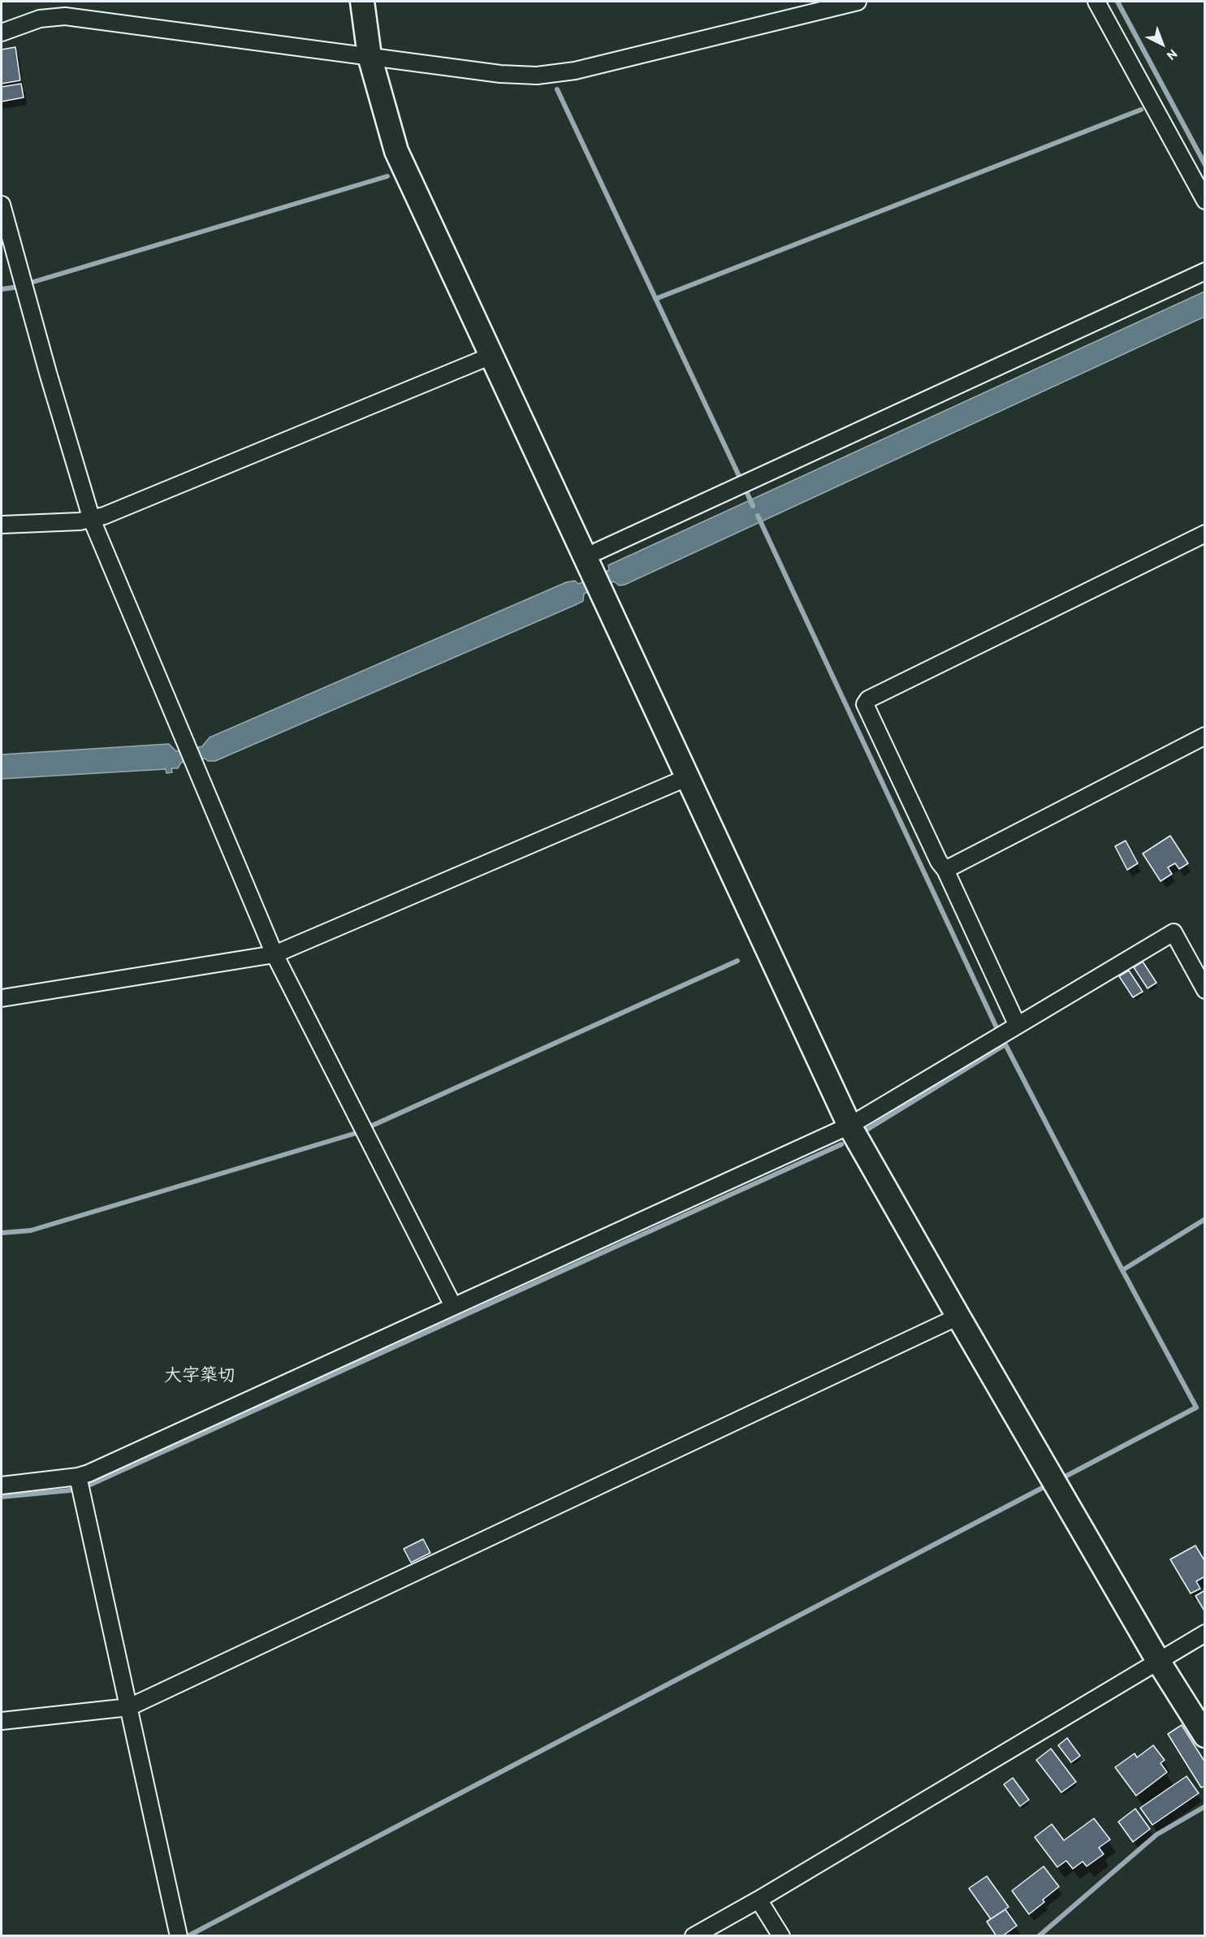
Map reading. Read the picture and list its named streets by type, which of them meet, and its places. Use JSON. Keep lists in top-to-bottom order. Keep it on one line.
{"districts":["大字築切"],"north":"bottom right"}
